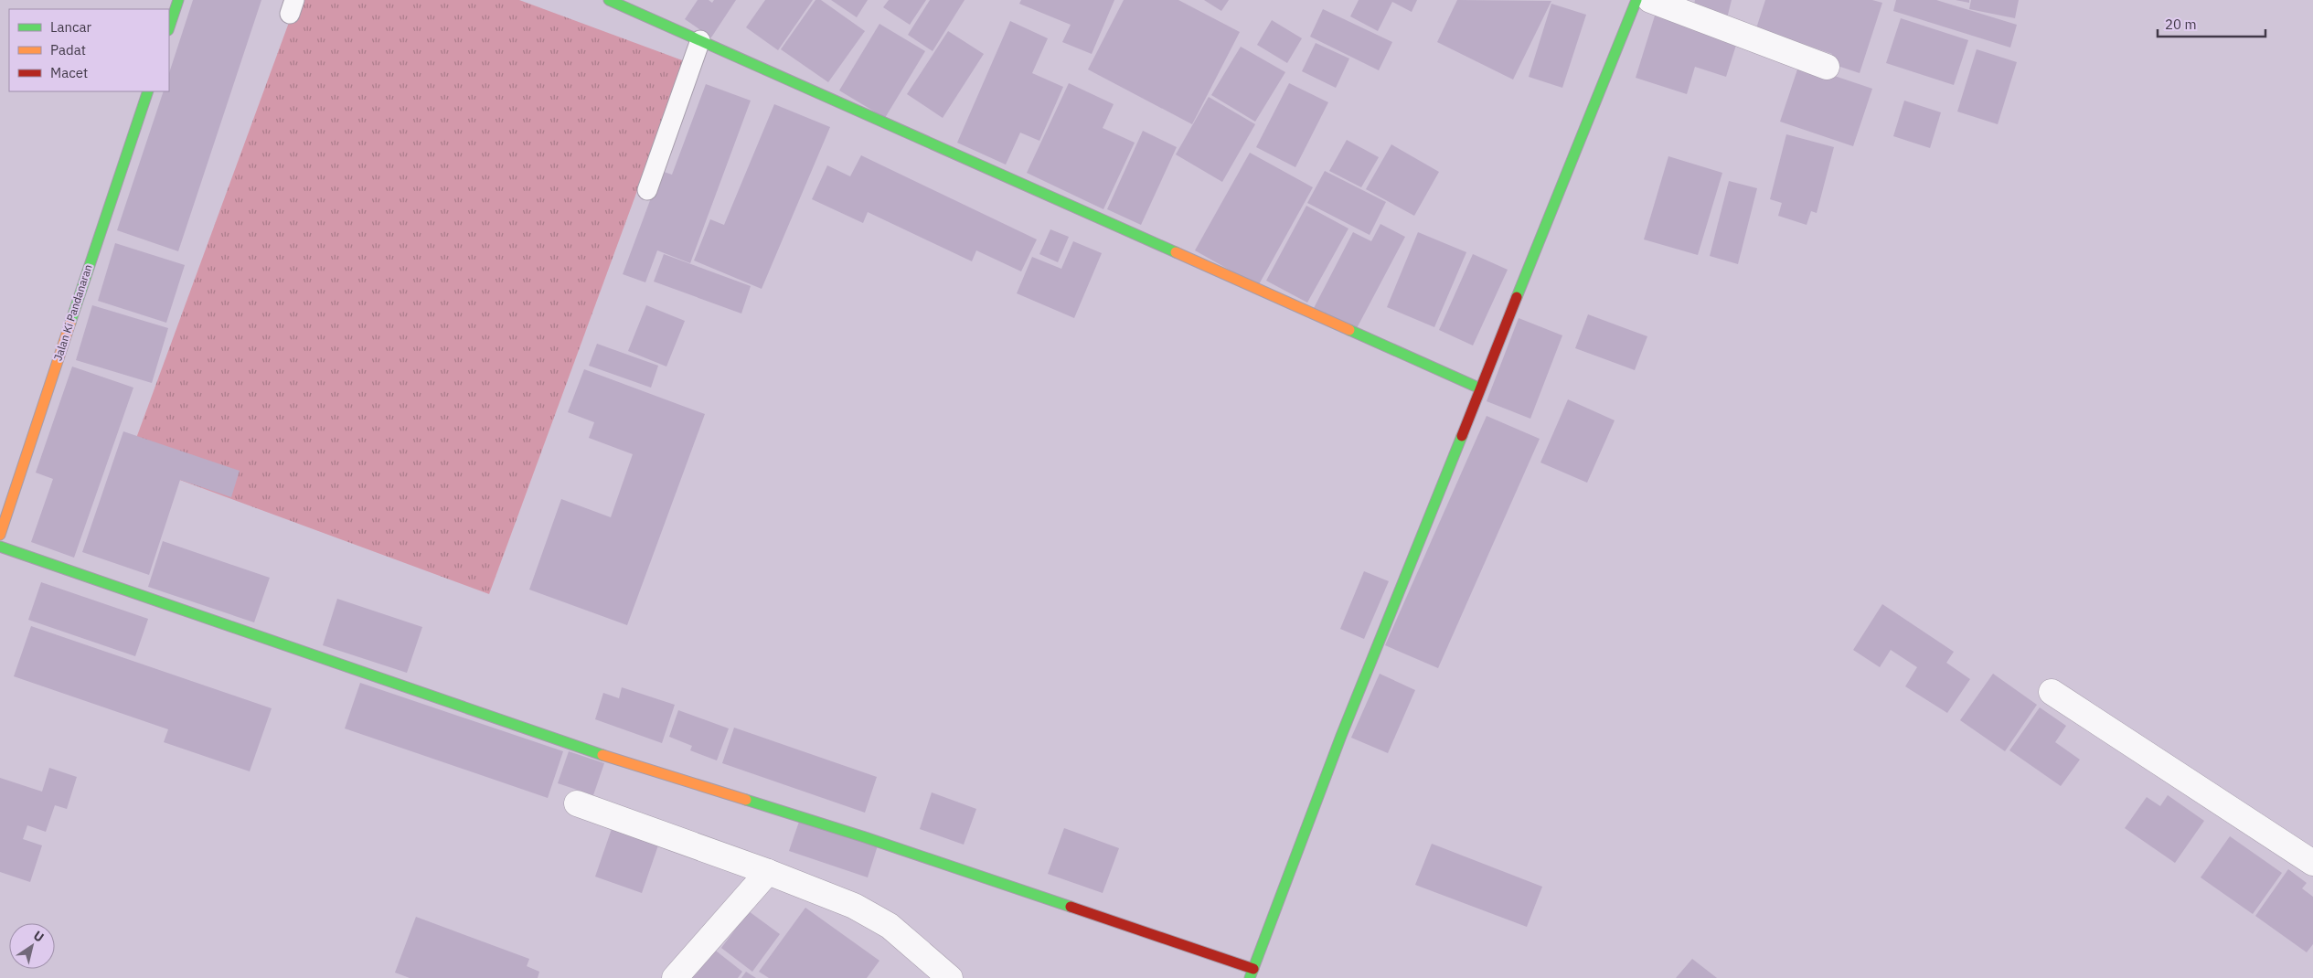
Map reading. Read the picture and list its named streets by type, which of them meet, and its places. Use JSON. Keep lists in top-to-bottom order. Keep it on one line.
{"streets":{"street":["Jalan Ki Pandanaran"]},"legend":["Lancar","Padat","Macet"],"scale_bar":"20 m","north":"top right"}
